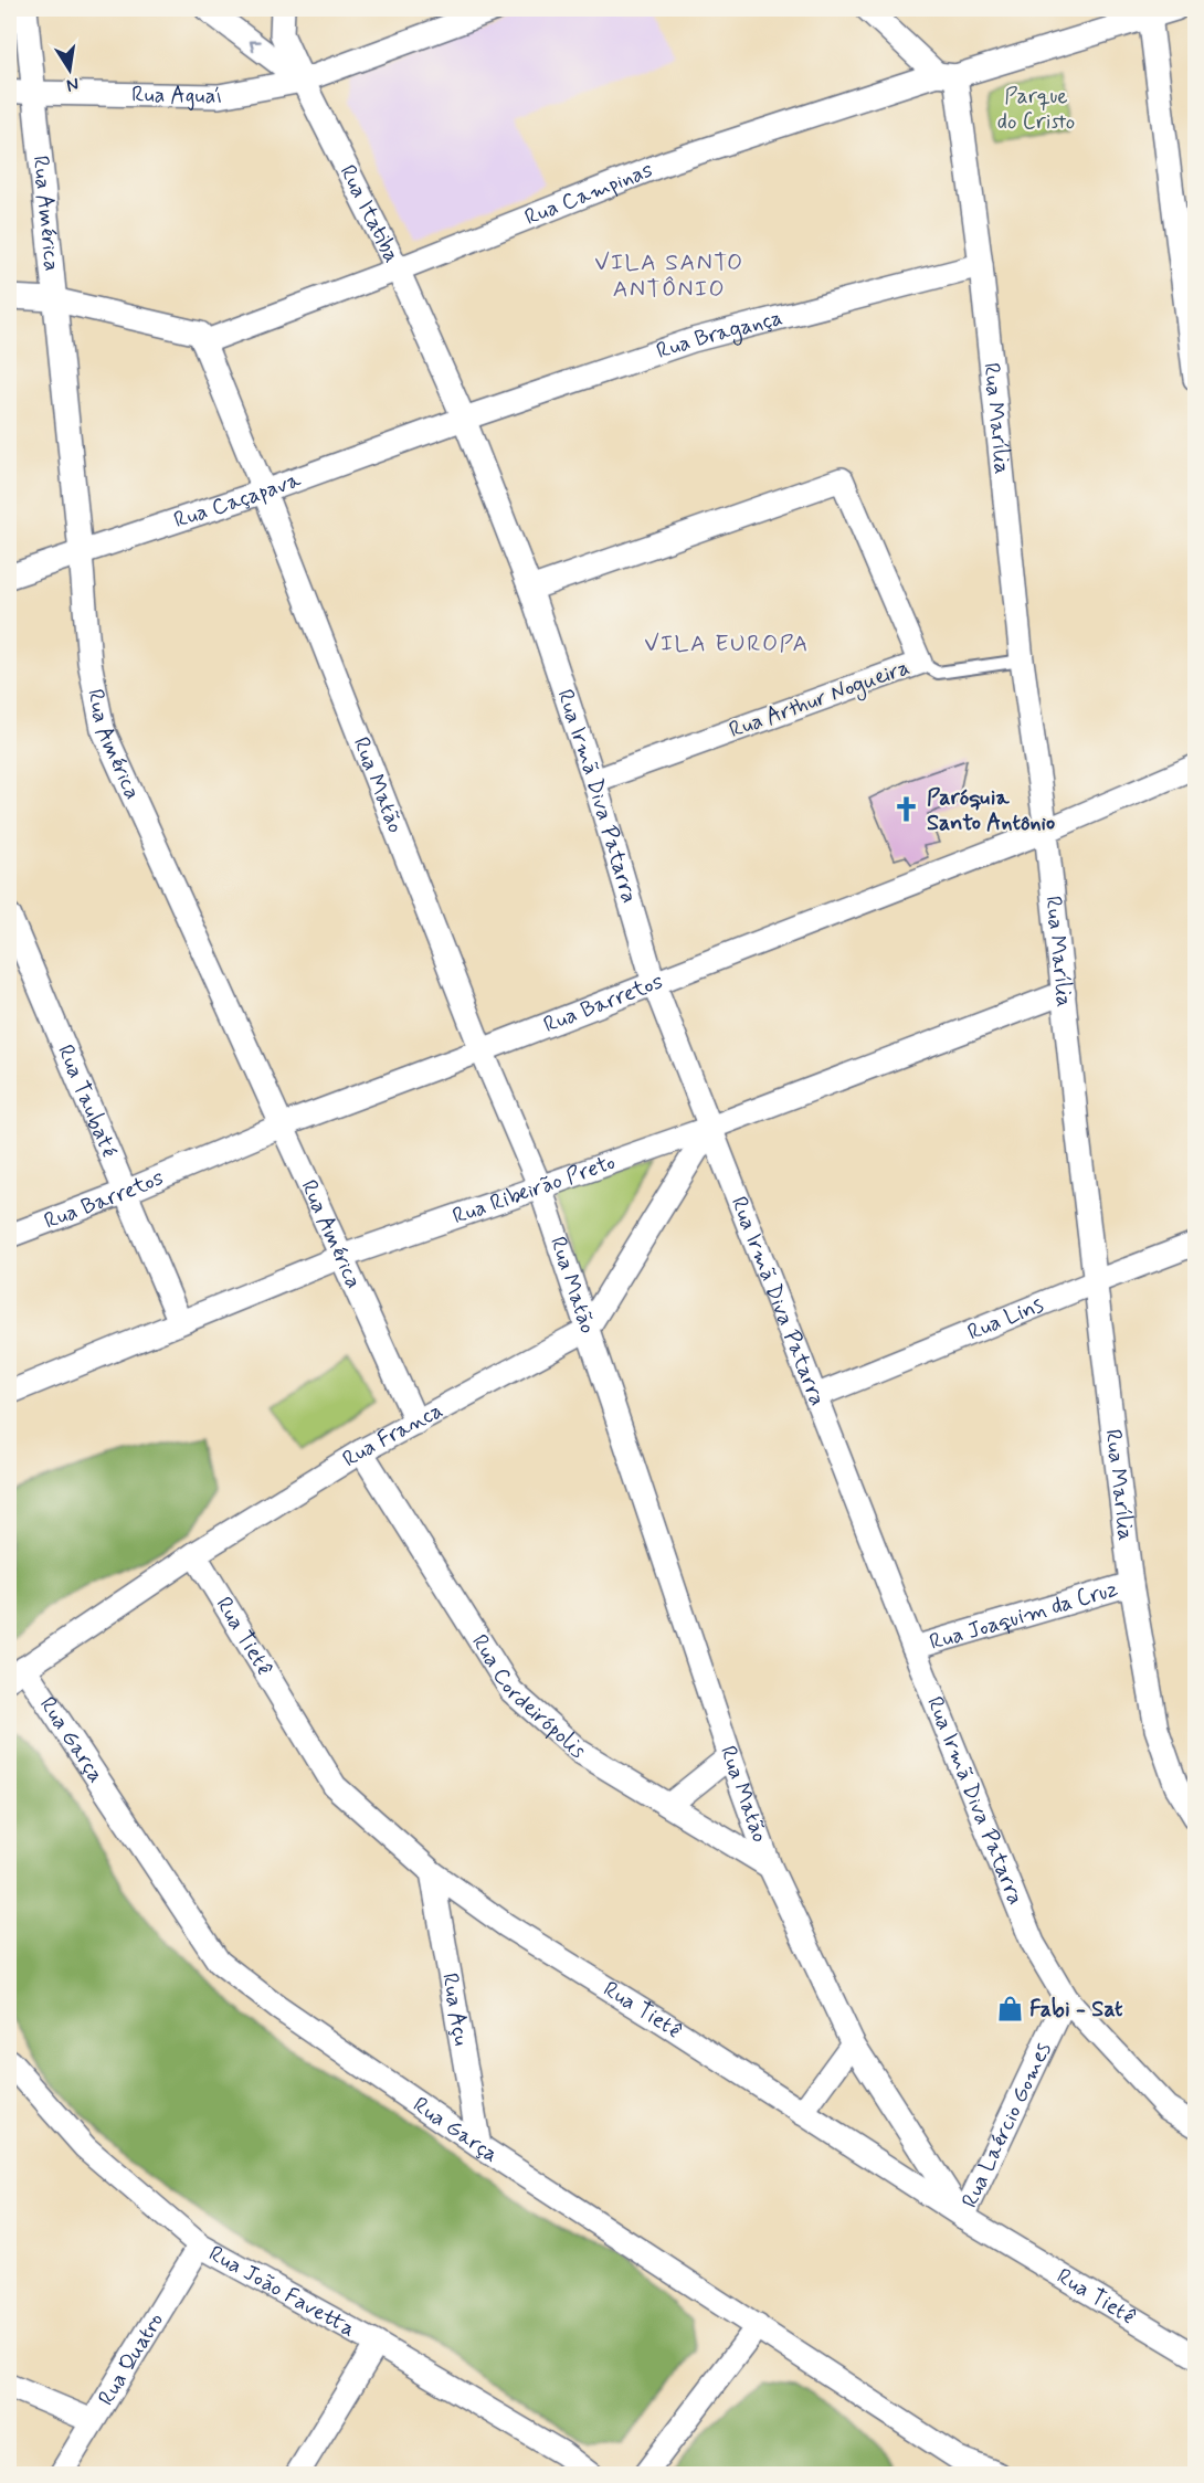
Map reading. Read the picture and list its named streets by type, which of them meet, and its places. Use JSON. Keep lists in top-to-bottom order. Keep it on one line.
{"streets":{"street":["Rua Aguaí","Rua Campinas","Rua América","Rua Itatiba","Rua Bragança","Rua Marília","Rua Caçapava","Rua Arthur Nogueira","Rua Matão","Rua Irmã Diva Patarra","Rua Barretos","Rua Taubaté","Rua Ribeirão Preto","Rua Lins","Rua Franca","Rua Joaquim da Cruz","Rua Tietê","Rua Cordeirópolis","Rua Garça","Rua Açu","Rua Laércio Gomes","Rua João Favetta","Rua Quatro"]},"crossings":[["Rua Aguaí","Rua América"],["Rua Aguaí","Rua Itatiba"],["Rua Campinas","Rua Itatiba"],["Rua Campinas","Rua Marília"],["Rua Campinas","Rua Matão"],["Rua América","Rua Caçapava"],["Rua América","Rua Barretos"],["Rua América","Rua Ribeirão Preto"],["Rua América","Rua Franca"],["Rua Itatiba","Rua Bragança"],["Rua Itatiba","Rua Caçapava"],["Rua Itatiba","Rua Irmã Diva Patarra"],["Rua Bragança","Rua Marília"],["Rua Bragança","Rua Caçapava"],["Rua Bragança","Rua Irmã Diva Patarra"],["Rua Marília","Rua Barretos"],["Rua Marília","Rua Ribeirão Preto"],["Rua Marília","Rua Lins"],["Rua Marília","Rua Joaquim da Cruz"],["Rua Caçapava","Rua Matão"],["Rua Caçapava","Rua Irmã Diva Patarra"],["Rua Arthur Nogueira","Rua Irmã Diva Patarra"],["Rua Matão","Rua Barretos"],["Rua Matão","Rua Ribeirão Preto"],["Rua Matão","Rua Franca"],["Rua Matão","Rua Tietê"],["Rua Matão","Rua Cordeirópolis"],["Rua Matão","Rua Laércio Gomes"],["Rua Irmã Diva Patarra","Rua Barretos"],["Rua Irmã Diva Patarra","Rua Ribeirão Preto"],["Rua Irmã Diva Patarra","Rua Lins"],["Rua Irmã Diva Patarra","Rua Franca"],["Rua Irmã Diva Patarra","Rua Joaquim da Cruz"],["Rua Irmã Diva Patarra","Rua Laércio Gomes"],["Rua Barretos","Rua Taubaté"],["Rua Taubaté","Rua Ribeirão Preto"],["Rua Ribeirão Preto","Rua Franca"],["Rua Franca","Rua Tietê"],["Rua Franca","Rua Cordeirópolis"],["Rua Franca","Rua Garça"],["Rua Tietê","Rua Açu"],["Rua Tietê","Rua Laércio Gomes"],["Rua Garça","Rua Açu"],["Rua João Favetta","Rua Quatro"]],"districts":["VILA SANTO ANTÔNIO","VILA EUROPA"],"parks":["Parque do Cristo"],"places":{"church":["Paróquia Santo Antônio"],"shop":["Fabi - Sat"]},"north":"bottom"}
